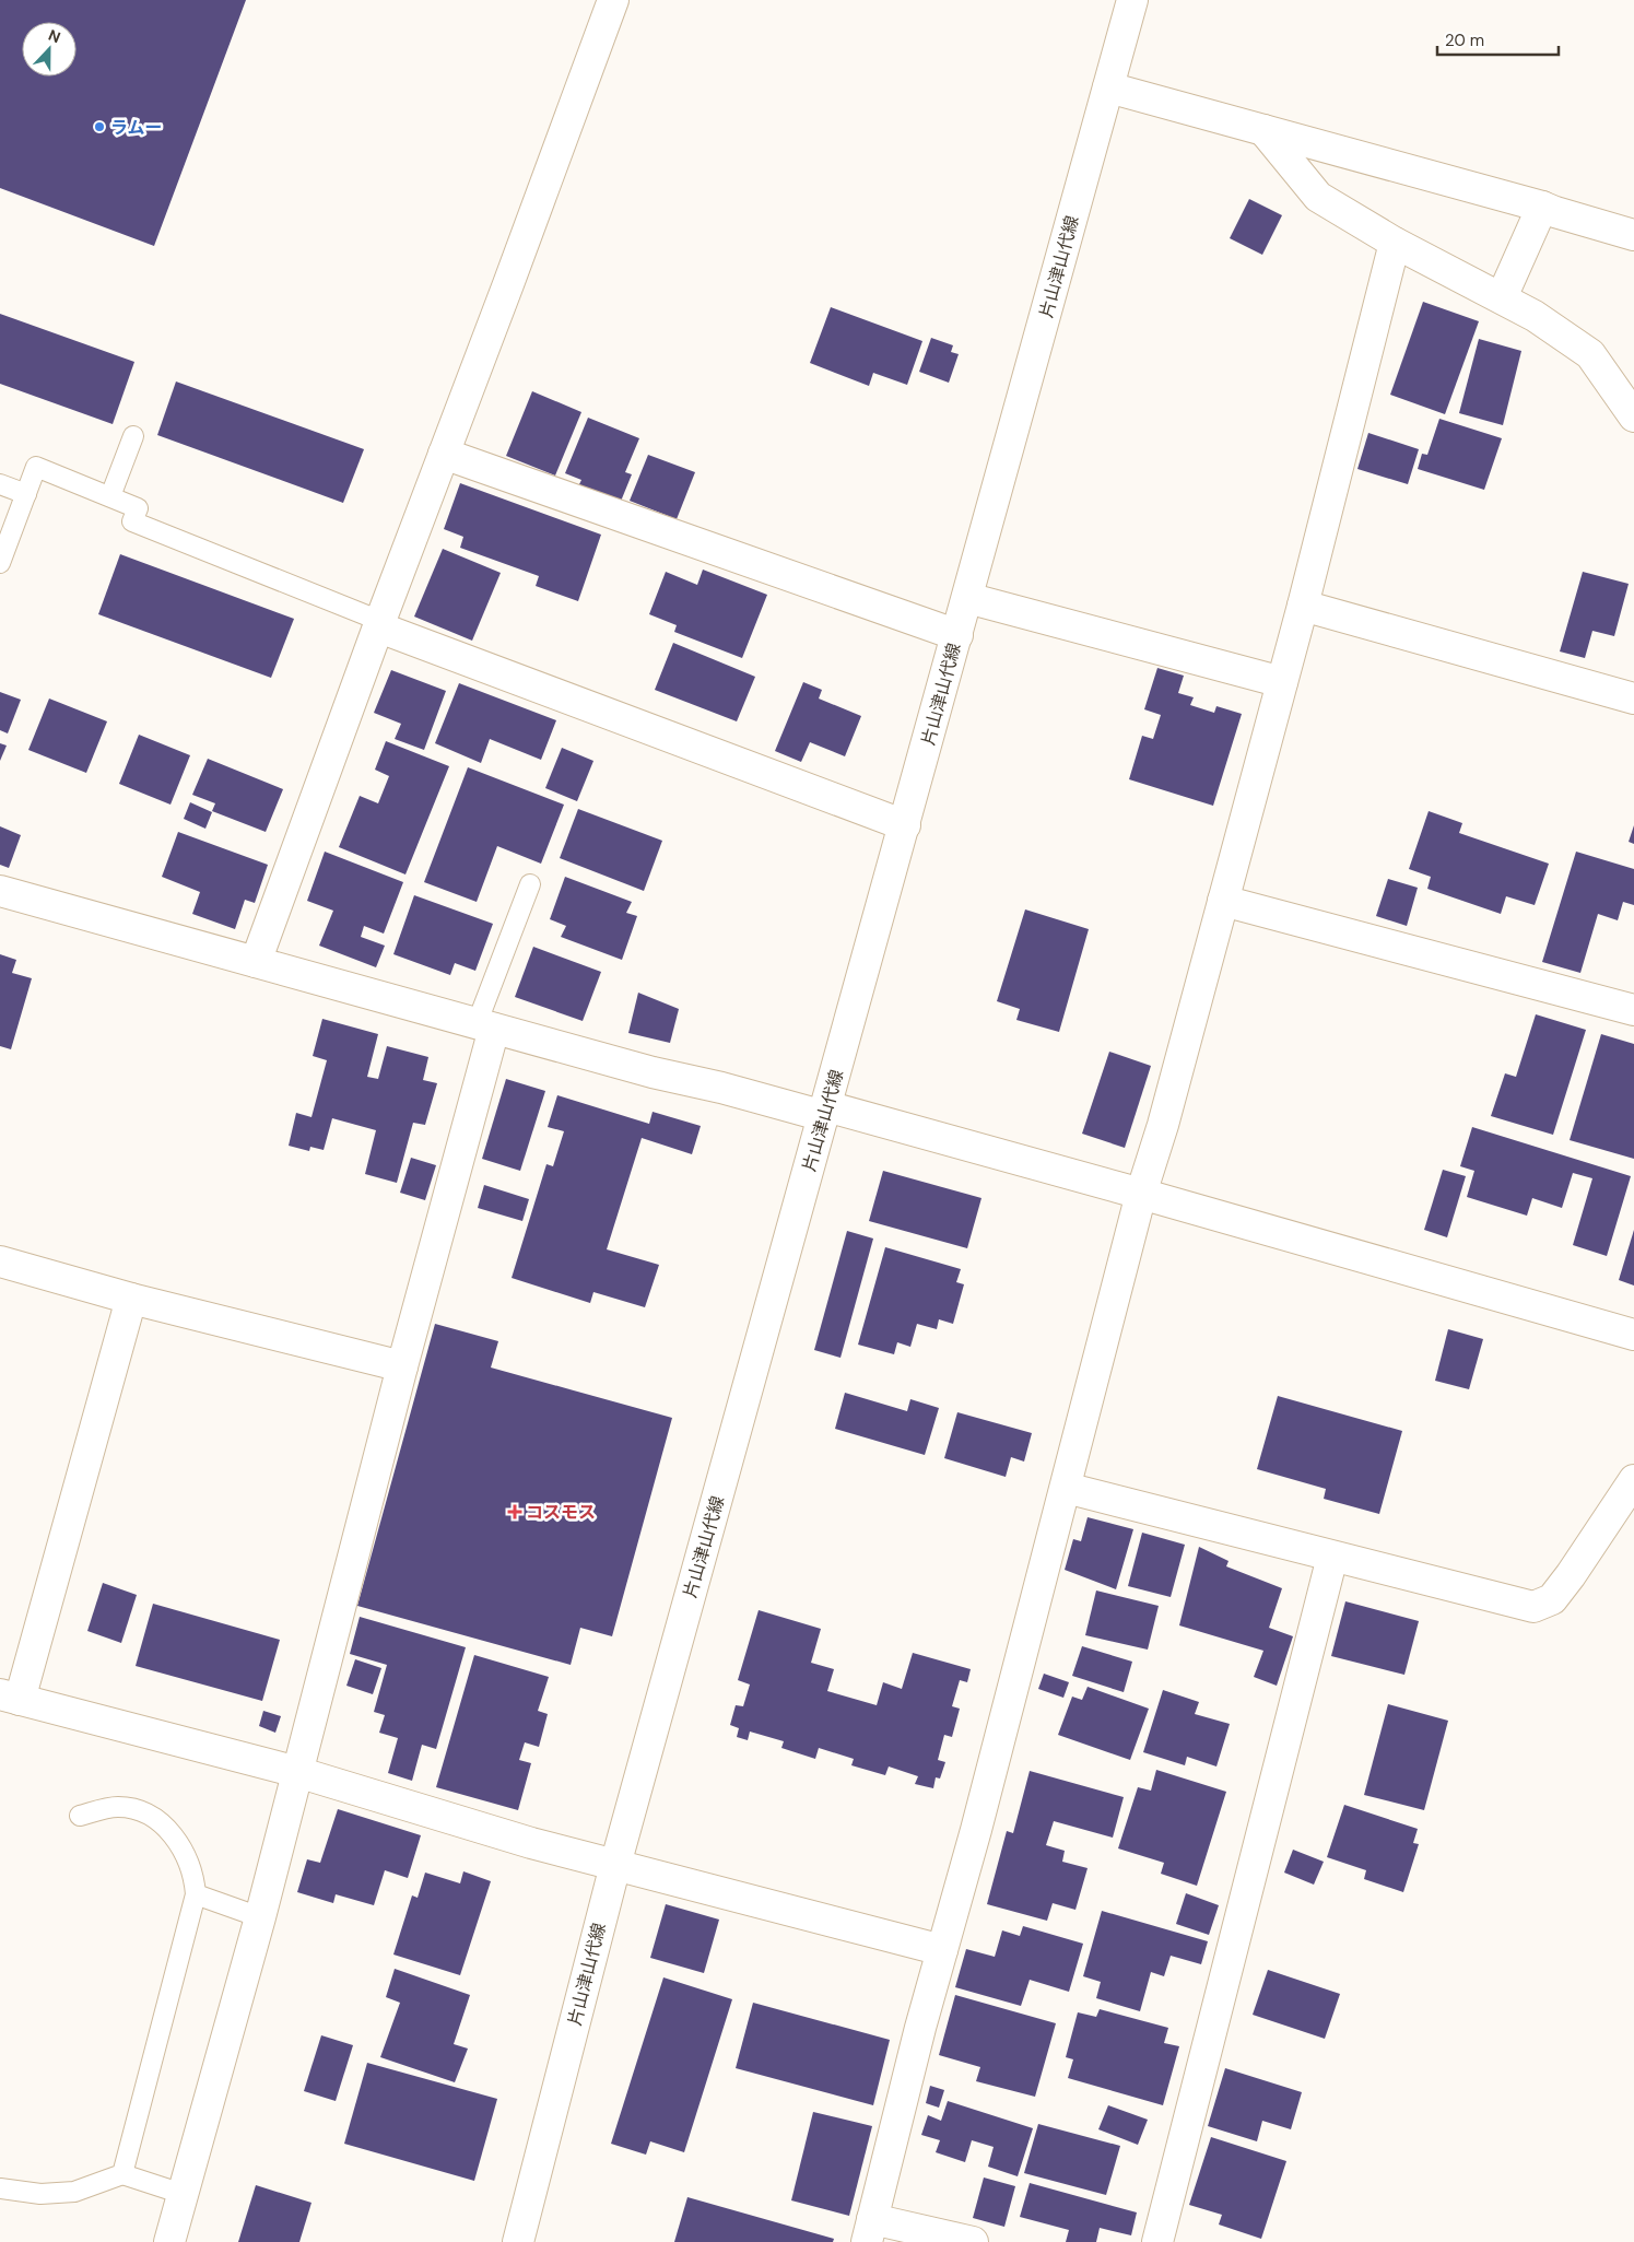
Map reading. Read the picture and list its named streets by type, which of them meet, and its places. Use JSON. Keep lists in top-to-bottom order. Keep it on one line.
{"streets":{"street":["片山津山代線"]},"places":{"other":["ラムー"],"health":["コスモス"]},"scale_bar":"20 m","north":"top"}
